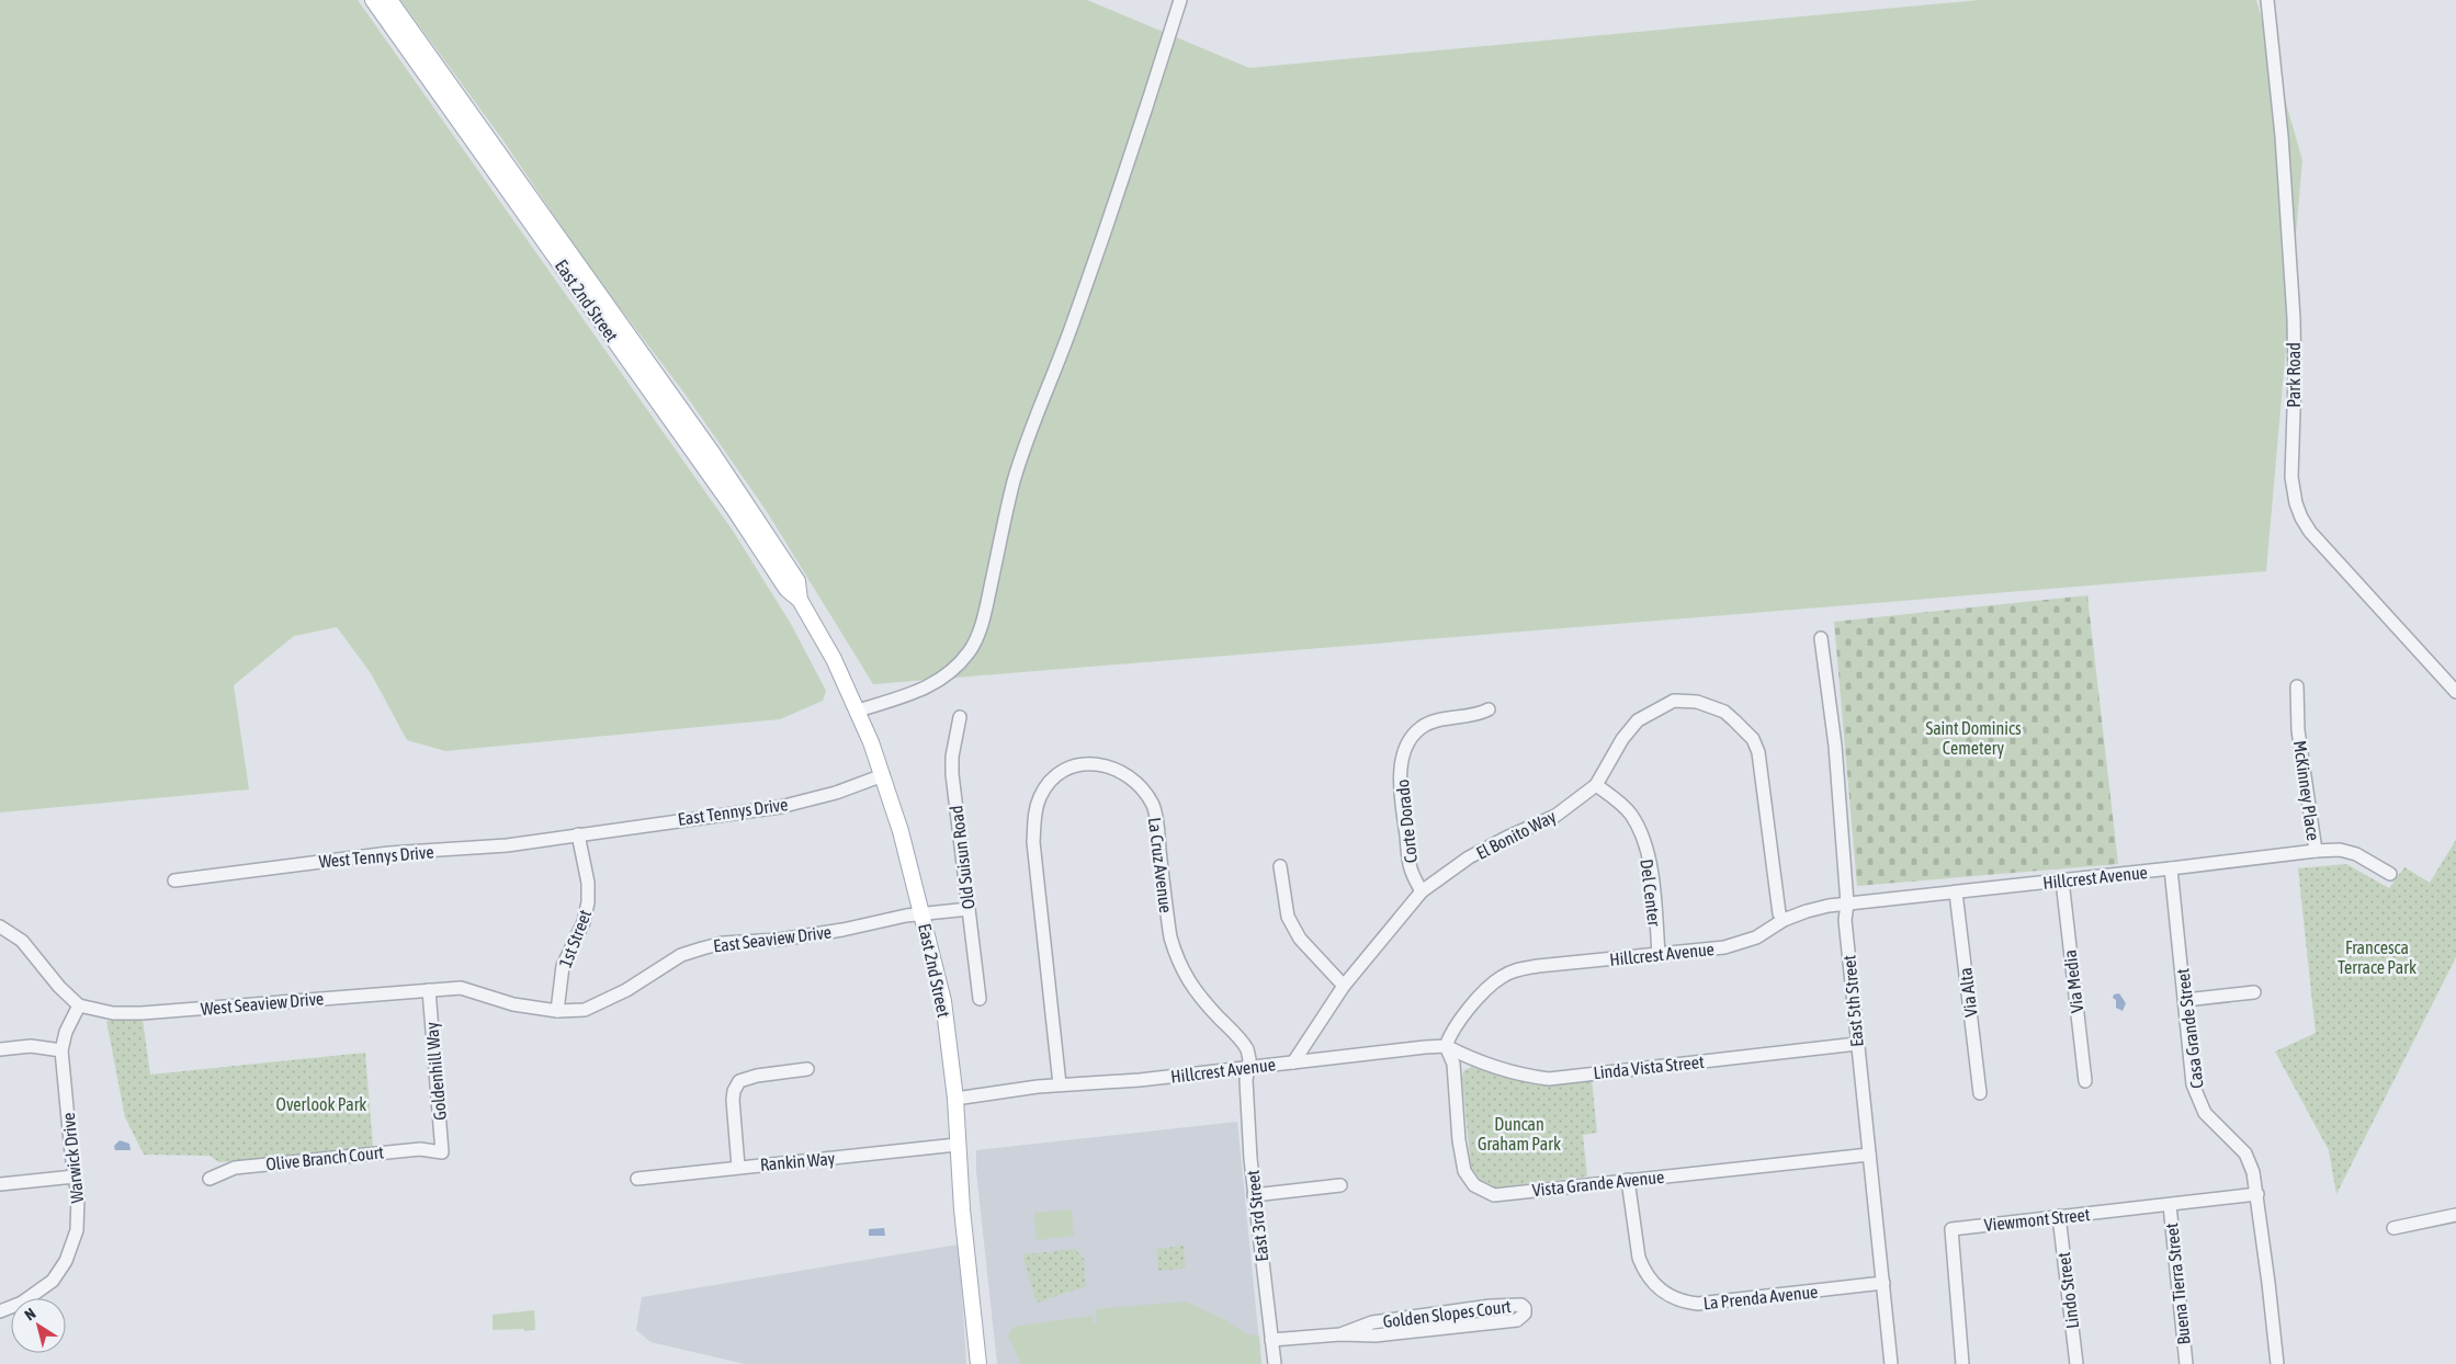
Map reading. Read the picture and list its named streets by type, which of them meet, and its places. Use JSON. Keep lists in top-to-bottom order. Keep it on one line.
{"streets":{"main road":["East 2nd Street"],"street":["Park Road","McKinney Place","East Tennys Drive","Corte Dorado","El Bonito Way","West Tennys Drive","Old Suisun Road","La Cruz Avenue","Hillcrest Avenue","Del Center","1st Street","East Seaview Drive","Via Media","Via Alta","East 5th Street","West Seaview Drive","Casa Grande Street","Linda Vista Street","Goldenhill Way","Warwick Drive","Olive Branch Court","Rankin Way","Vista Grande Avenue","East 3rd Street","Viewmont Street","Buena Tierra Street","Lindo Street","La Prenda Avenue","Golden Slopes Court"]},"crossings":[["East 2nd Street","East Tennys Drive"],["East 2nd Street","Hillcrest Avenue"],["East 2nd Street","East Seaview Drive"],["East 2nd Street","Rankin Way"],["McKinney Place","Hillcrest Avenue"],["East Tennys Drive","West Tennys Drive"],["East Tennys Drive","1st Street"],["Corte Dorado","El Bonito Way"],["El Bonito Way","Hillcrest Avenue"],["El Bonito Way","Del Center"],["West Tennys Drive","1st Street"],["Old Suisun Road","East Seaview Drive"],["La Cruz Avenue","Hillcrest Avenue"],["La Cruz Avenue","East 3rd Street"],["Hillcrest Avenue","Del Center"],["Hillcrest Avenue","Via Media"],["Hillcrest Avenue","Via Alta"],["Hillcrest Avenue","East 5th Street"],["Hillcrest Avenue","Casa Grande Street"],["Hillcrest Avenue","Linda Vista Street"],["Hillcrest Avenue","Vista Grande Avenue"],["Hillcrest Avenue","East 3rd Street"],["1st Street","East Seaview Drive"],["1st Street","West Seaview Drive"],["East Seaview Drive","West Seaview Drive"],["East 5th Street","Linda Vista Street"],["East 5th Street","Vista Grande Avenue"],["East 5th Street","La Prenda Avenue"],["West Seaview Drive","Goldenhill Way"],["West Seaview Drive","Warwick Drive"],["Casa Grande Street","Viewmont Street"],["Linda Vista Street","Vista Grande Avenue"],["Goldenhill Way","Olive Branch Court"],["Vista Grande Avenue","La Prenda Avenue"],["East 3rd Street","Golden Slopes Court"],["Viewmont Street","Buena Tierra Street"],["Viewmont Street","Lindo Street"]],"parks":["Saint Dominics Cemetery","Francesca Terrace Park","Overlook Park","Duncan Graham Park"],"north":"top left"}
